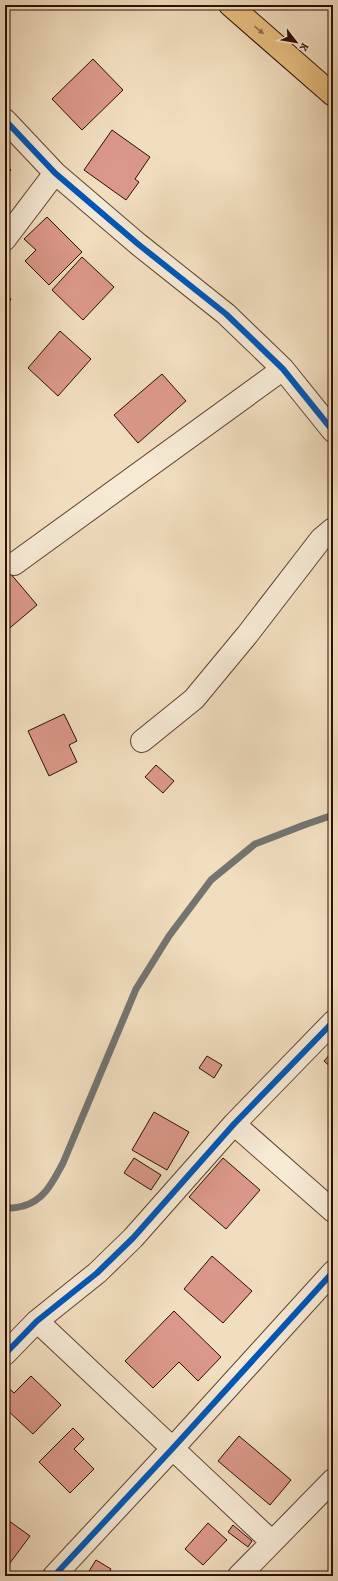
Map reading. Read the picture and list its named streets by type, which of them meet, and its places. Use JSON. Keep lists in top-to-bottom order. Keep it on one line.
{"north":"bottom right"}
